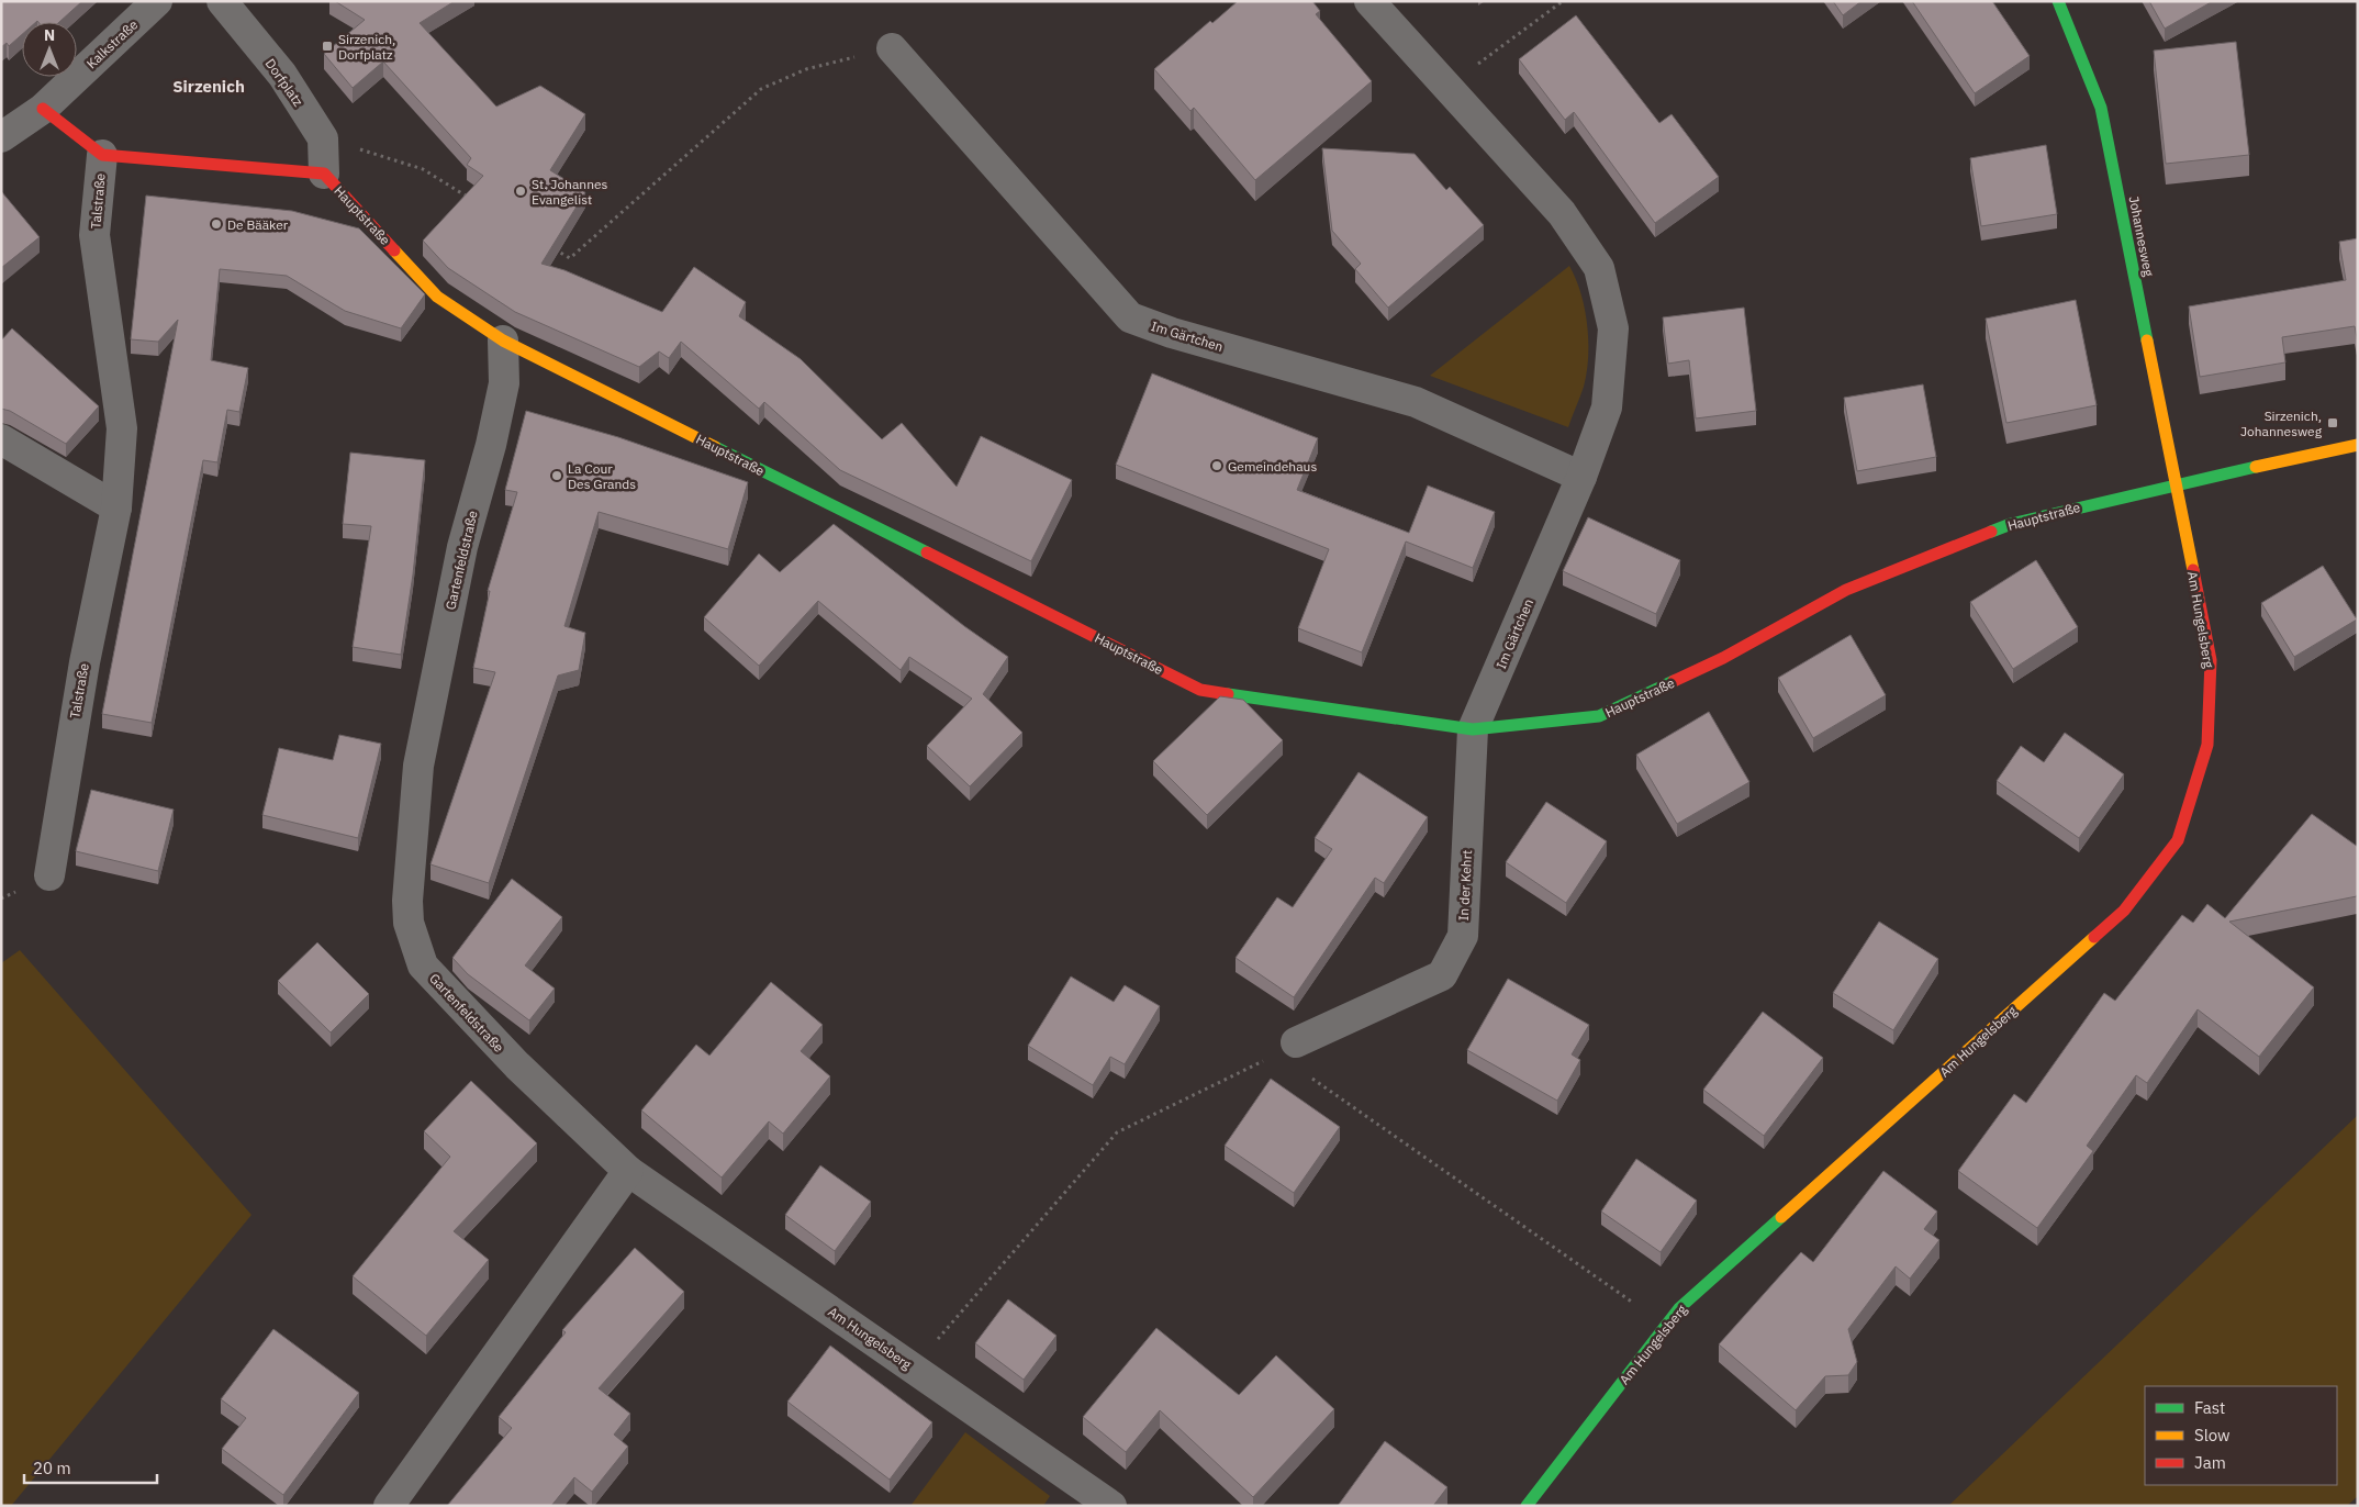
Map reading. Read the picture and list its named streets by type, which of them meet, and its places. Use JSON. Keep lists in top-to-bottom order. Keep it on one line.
{"streets":{"street":["Kalkstraße","Dorfplatz","Talstraße","Hauptstraße","Johannesweg","Im Gärtchen","Gartenfeldstraße","Am Hungelsberg","In der Kehrt"]},"crossings":[["Dorfplatz","Hauptstraße"],["Talstraße","Hauptstraße"],["Hauptstraße","Johannesweg"],["Hauptstraße","Im Gärtchen"],["Hauptstraße","Gartenfeldstraße"],["Hauptstraße","Am Hungelsberg"],["Hauptstraße","In der Kehrt"],["Johannesweg","Am Hungelsberg"],["Im Gärtchen","In der Kehrt"],["Gartenfeldstraße","Am Hungelsberg"]],"districts":["Sirzenich"],"places":{"transit":["Sirzenich, Dorfplatz","Sirzenich, Johannesweg"],"other":["St. Johannes Evangelist","De Bääker","Gemeindehaus","La Cour Des Grands"]},"legend":["Fast","Slow","Jam"],"scale_bar":"20 m","north":"top"}
